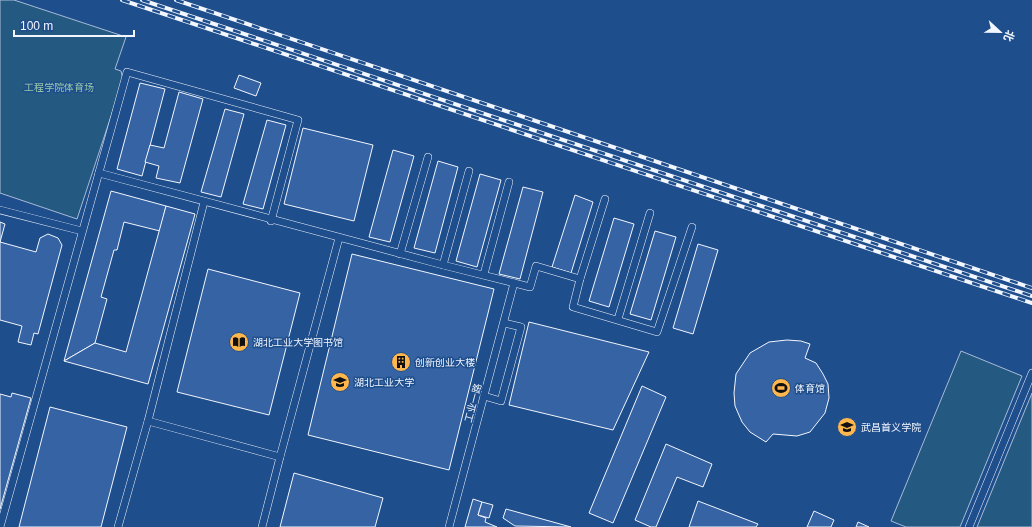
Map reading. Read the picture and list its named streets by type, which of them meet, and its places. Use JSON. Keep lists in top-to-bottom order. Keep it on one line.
{"streets":{"street":["工业一路"]},"parks":["工程学院体育场"],"places":{"library":["湖北工业大学图书馆"],"building":["创新创业大楼"],"school or university":["湖北工业大学","武昌首义学院"],"sports":["体育馆"]},"scale_bar":"100 m","north":"right"}
